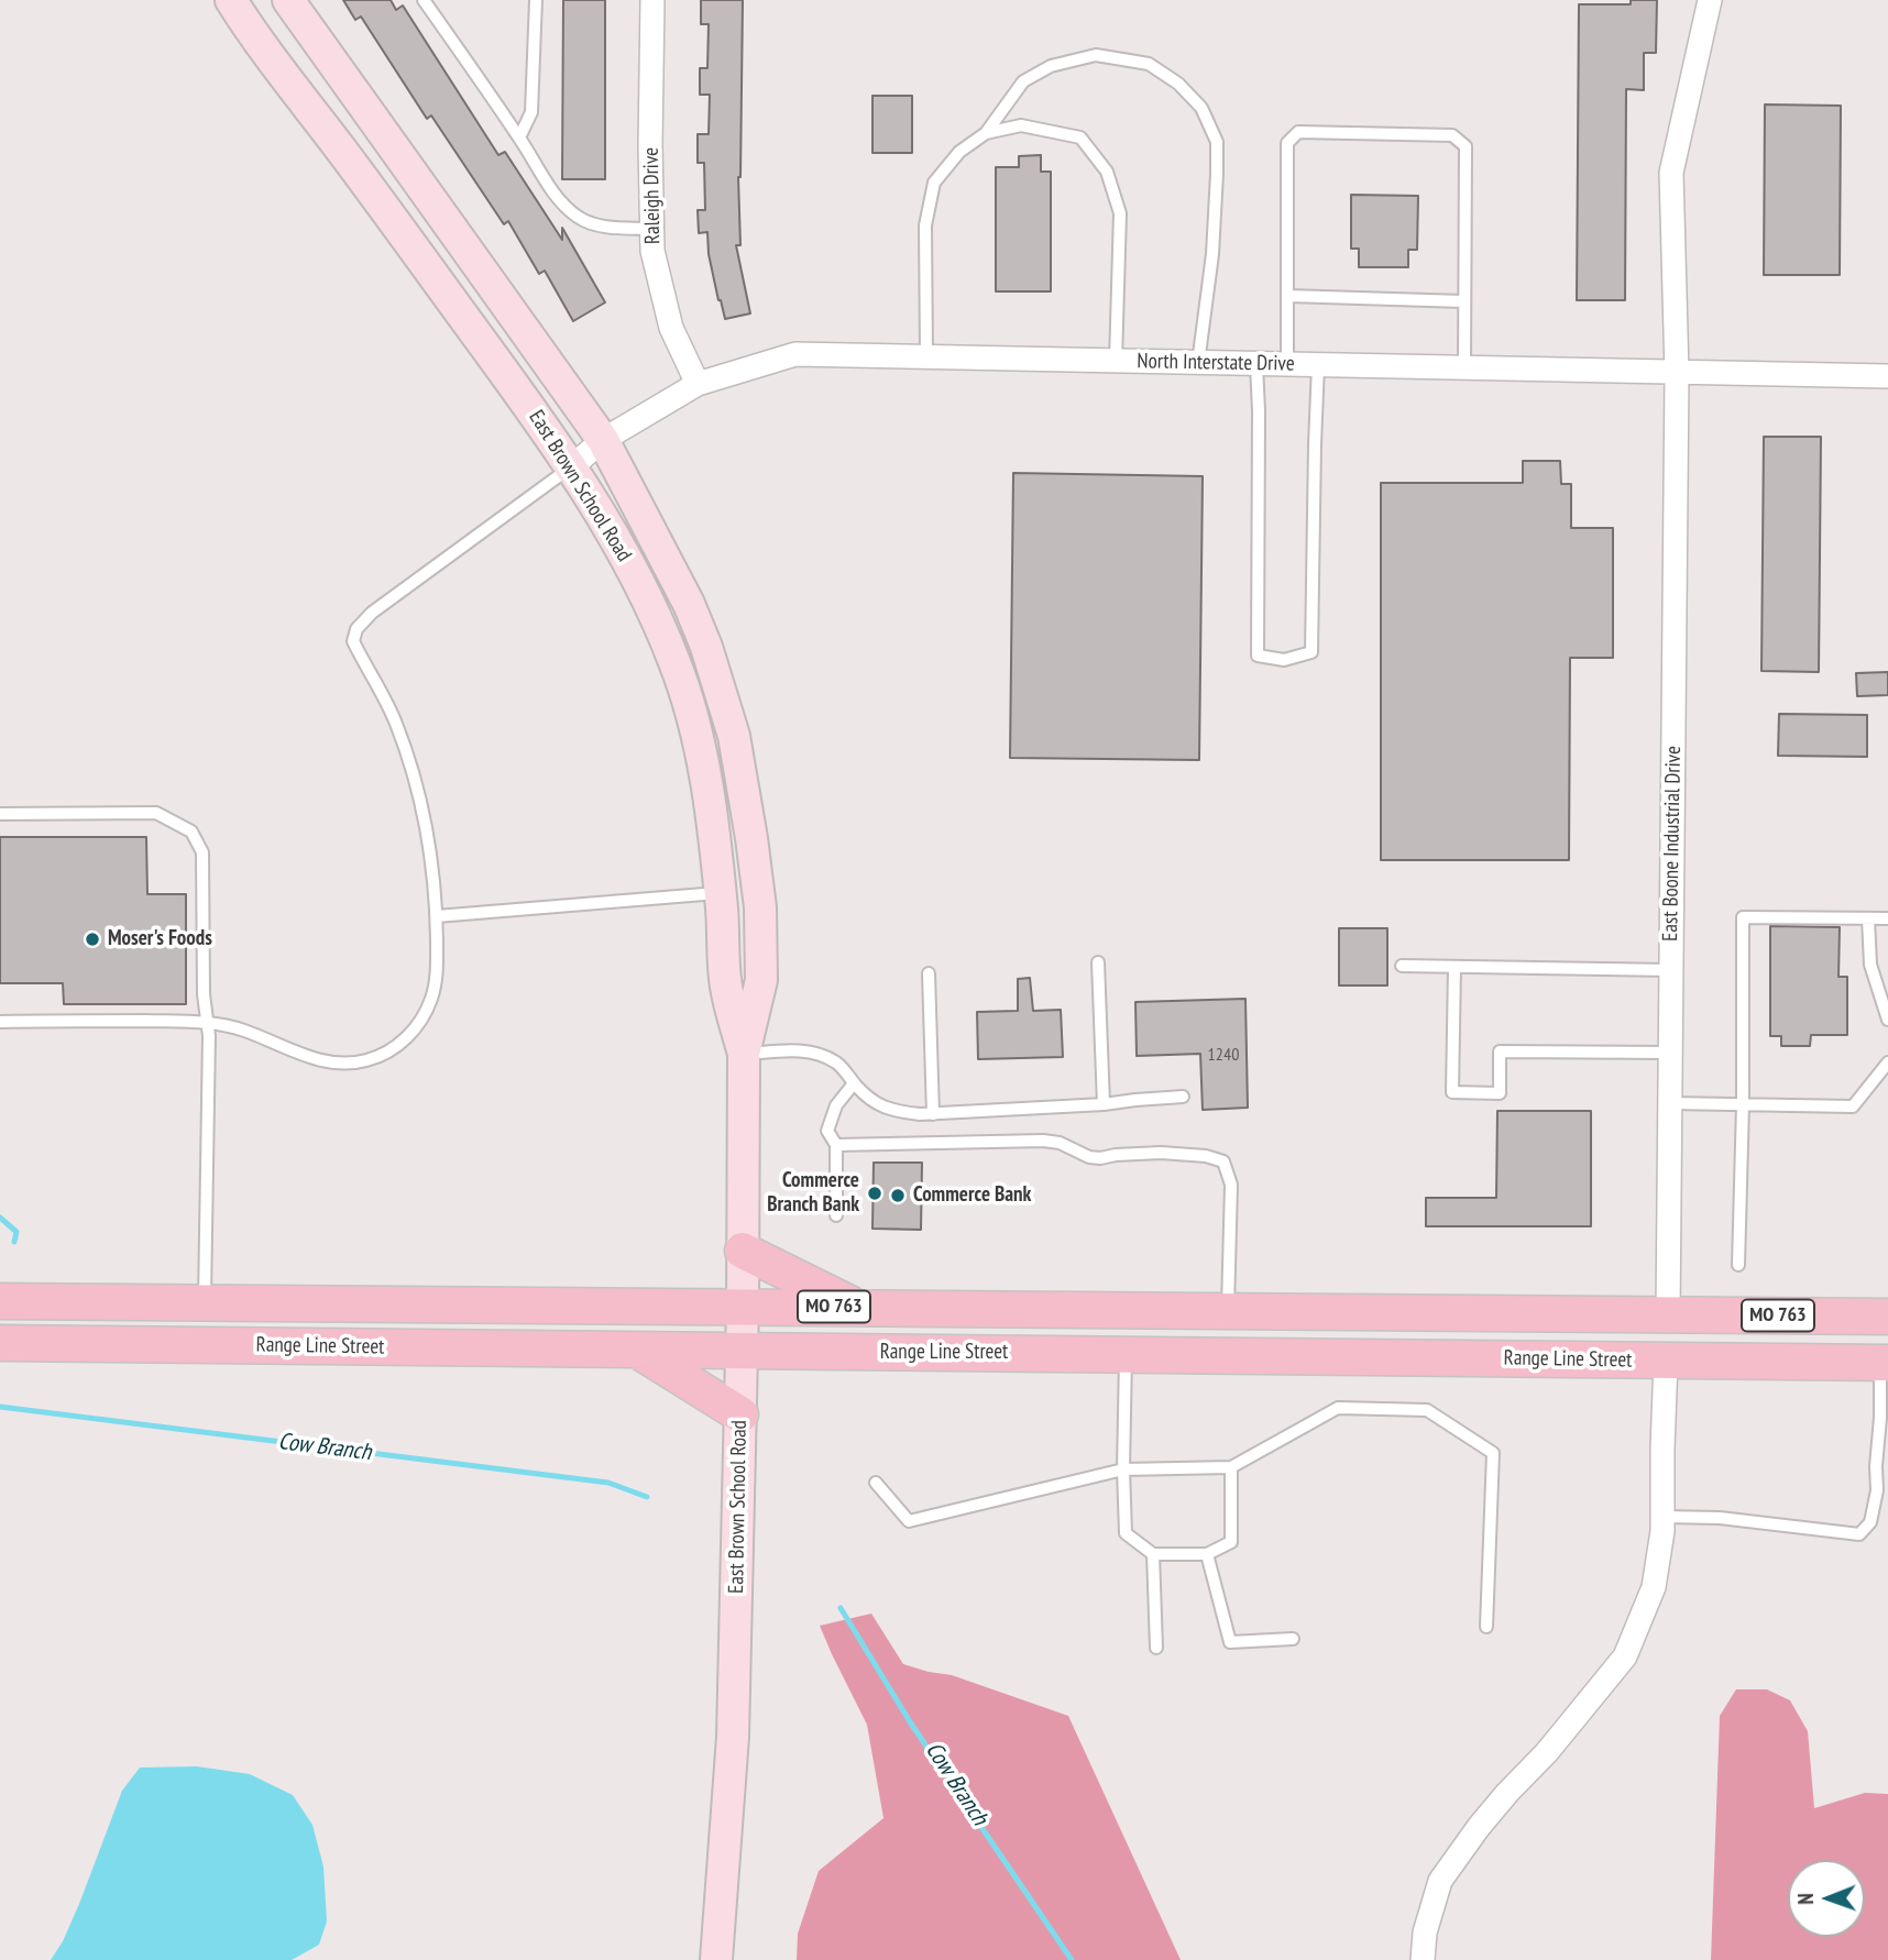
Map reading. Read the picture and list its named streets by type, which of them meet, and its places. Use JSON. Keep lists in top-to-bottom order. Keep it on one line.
{"streets":{"main road":["East Brown School Road","MO 763","Range Line Street"],"street":["Raleigh Drive","North Interstate Drive","East Boone Industrial Drive"]},"crossings":[["Raleigh Drive","North Interstate Drive"],["North Interstate Drive","East Brown School Road"],["North Interstate Drive","East Boone Industrial Drive"],["East Brown School Road","Range Line Street"],["East Boone Industrial Drive","Range Line Street"]],"water":["Cow Branch"],"places":["Moser's Foods","Commerce Branch Bank","Commerce Bank"],"house_numbers":["1240"],"north":"left"}
